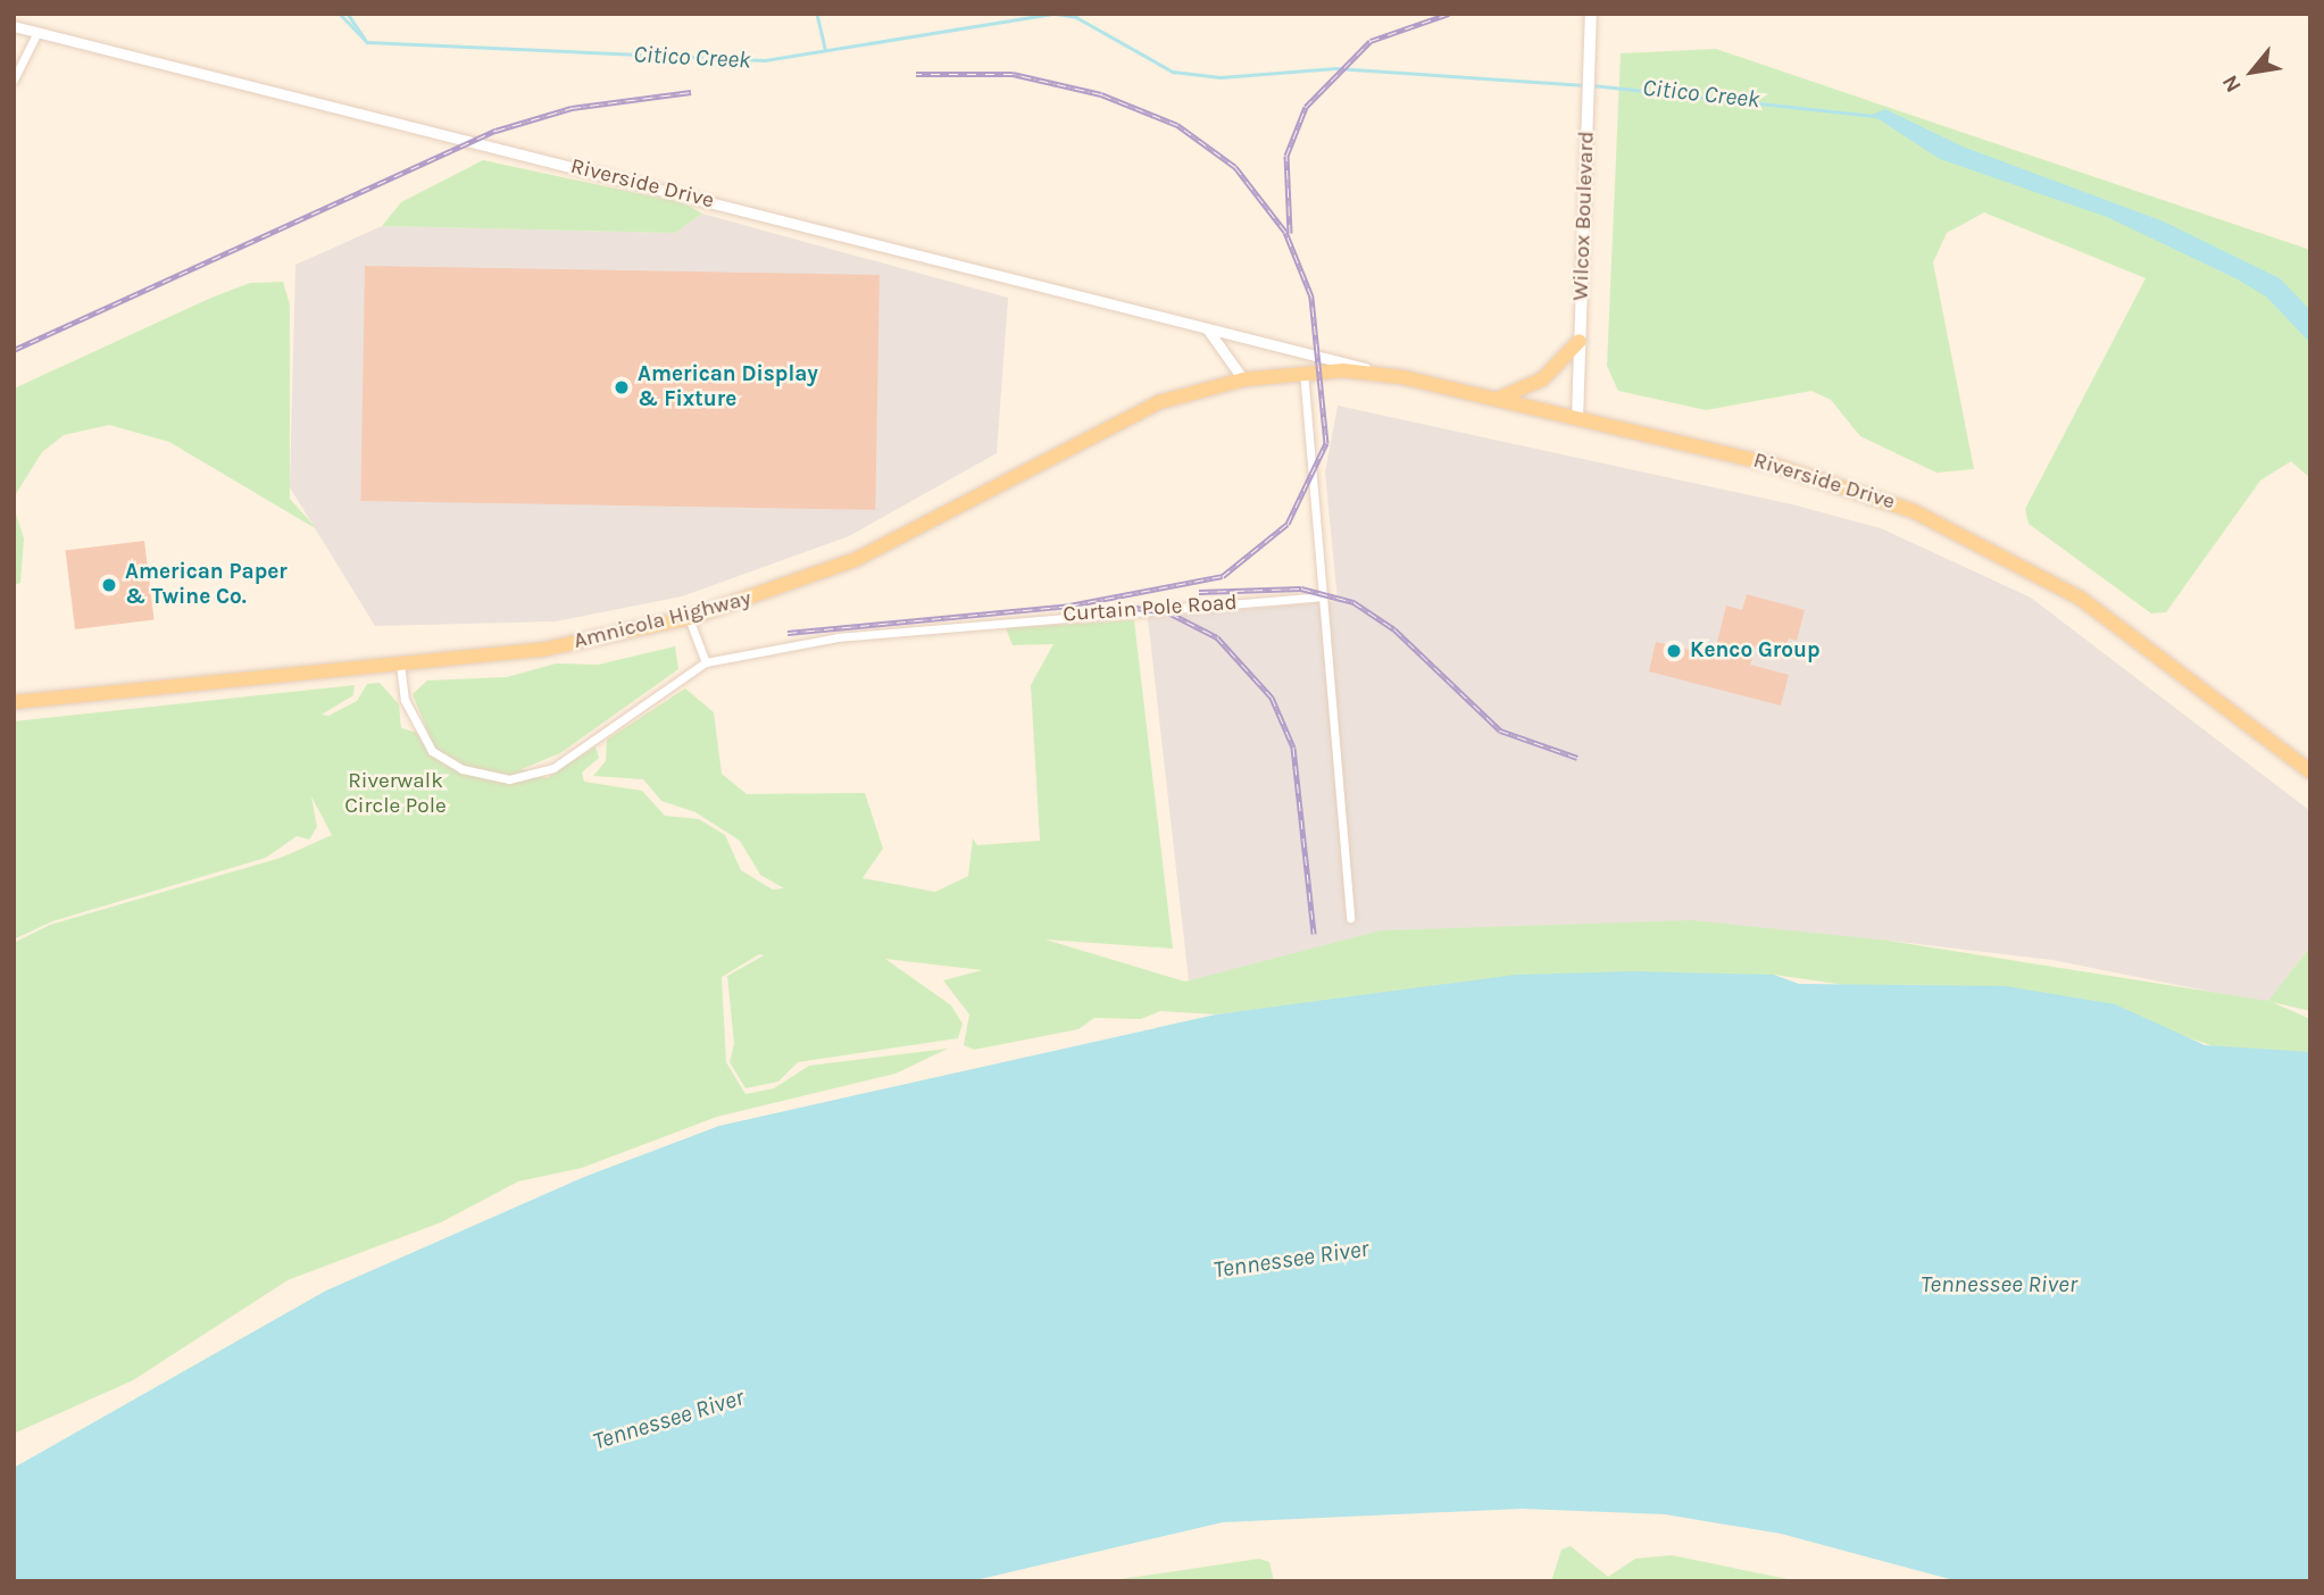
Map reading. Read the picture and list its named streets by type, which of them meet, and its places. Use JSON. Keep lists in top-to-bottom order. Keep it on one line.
{"streets":{"main road":["Riverside Drive","Wilcox Boulevard","Amnicola Highway"],"street":["Curtain Pole Road"]},"crossings":[["Riverside Drive","Wilcox Boulevard"],["Riverside Drive","Amnicola Highway"]],"water":["Citico Creek","Tennessee River"],"parks":["Riverwalk Circle Pole"],"places":["American Display & Fixture","American Paper & Twine Co.","Kenco Group"],"north":"bottom left"}
